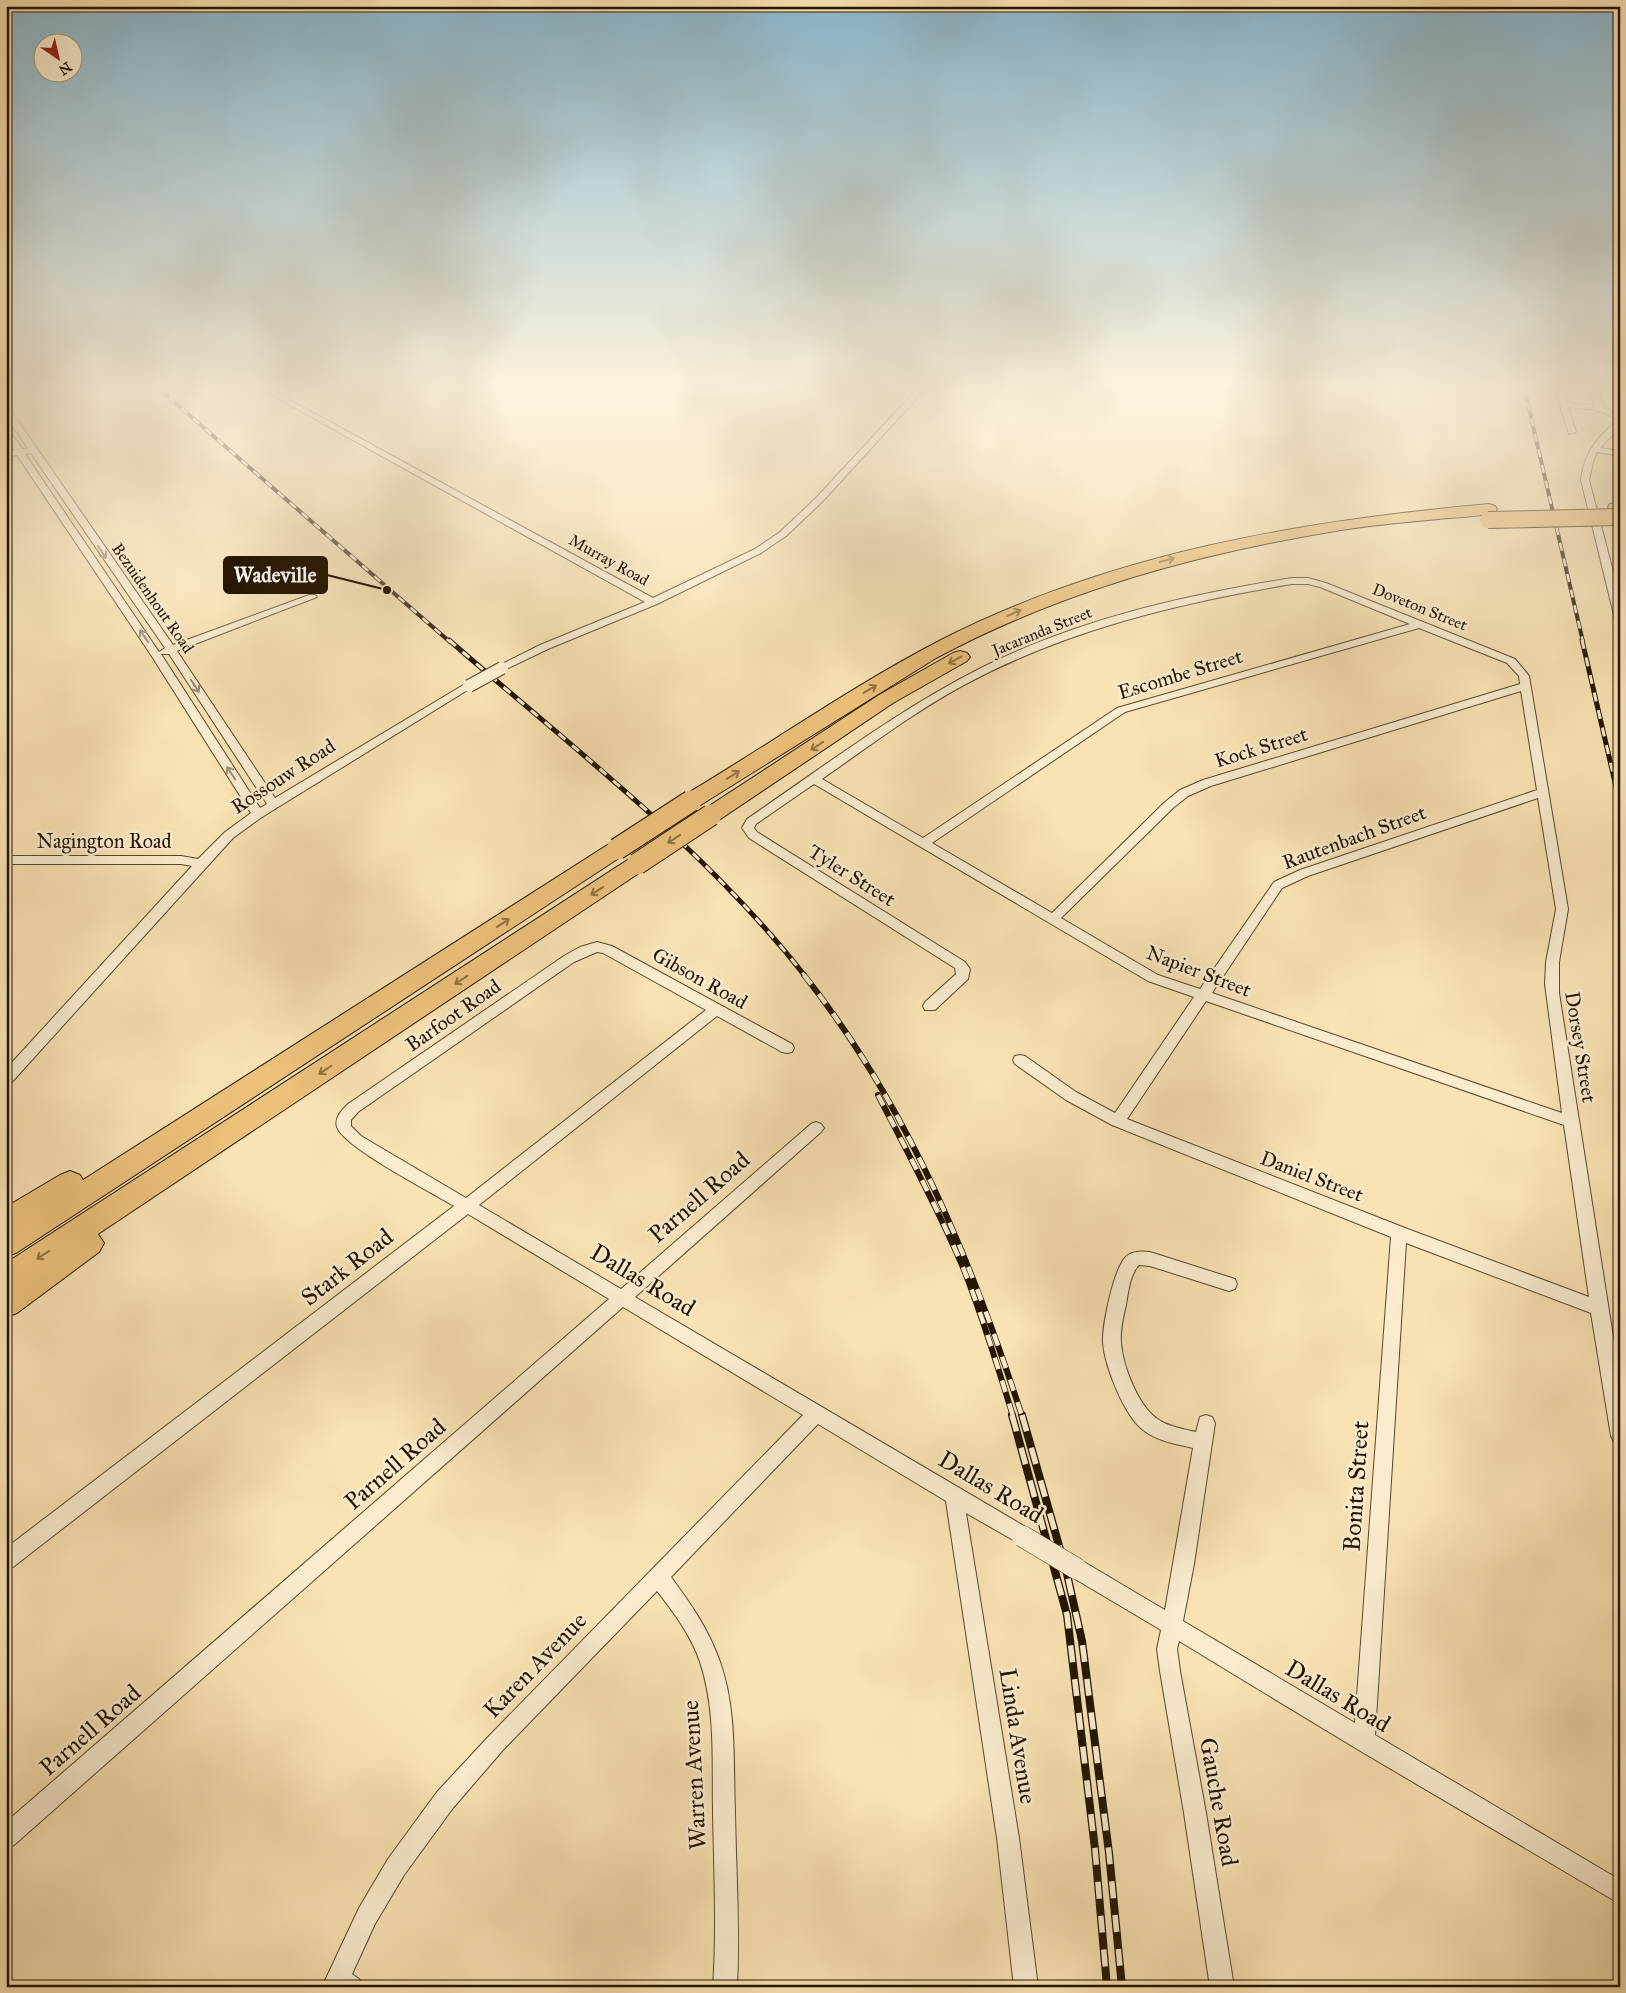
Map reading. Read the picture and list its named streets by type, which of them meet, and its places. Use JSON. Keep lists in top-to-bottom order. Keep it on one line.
{"streets":{"street":["Murray Road","Bezuidenhout Road","Doveton Street","Jacaranda Street","Escombe Street","Kock Street","Rossouw Road","Rautenbach Street","Nagington Road","Tyler Street","Napier Street","Gibson Road","Barfoot Road","Dorsey Street","Daniel Street","Parnell Road","Stark Road","Dallas Road","Bonita Street","Karen Avenue","Linda Avenue","Warren Avenue","Gauche Road"]},"crossings":[["Murray Road","Rossouw Road"],["Bezuidenhout Road","Rossouw Road"],["Doveton Street","Jacaranda Street"],["Doveton Street","Escombe Street"],["Doveton Street","Dorsey Street"],["Jacaranda Street","Tyler Street"],["Jacaranda Street","Napier Street"],["Escombe Street","Napier Street"],["Kock Street","Napier Street"],["Kock Street","Dorsey Street"],["Rossouw Road","Nagington Road"],["Rautenbach Street","Napier Street"],["Rautenbach Street","Dorsey Street"],["Rautenbach Street","Daniel Street"],["Tyler Street","Napier Street"],["Napier Street","Dorsey Street"],["Gibson Road","Barfoot Road"],["Gibson Road","Stark Road"],["Barfoot Road","Dallas Road"],["Dorsey Street","Daniel Street"],["Daniel Street","Bonita Street"],["Parnell Road","Dallas Road"],["Stark Road","Dallas Road"],["Dallas Road","Bonita Street"],["Dallas Road","Karen Avenue"],["Dallas Road","Linda Avenue"],["Dallas Road","Gauche Road"],["Karen Avenue","Warren Avenue"]],"places":["Wadeville"],"north":"bottom right"}
